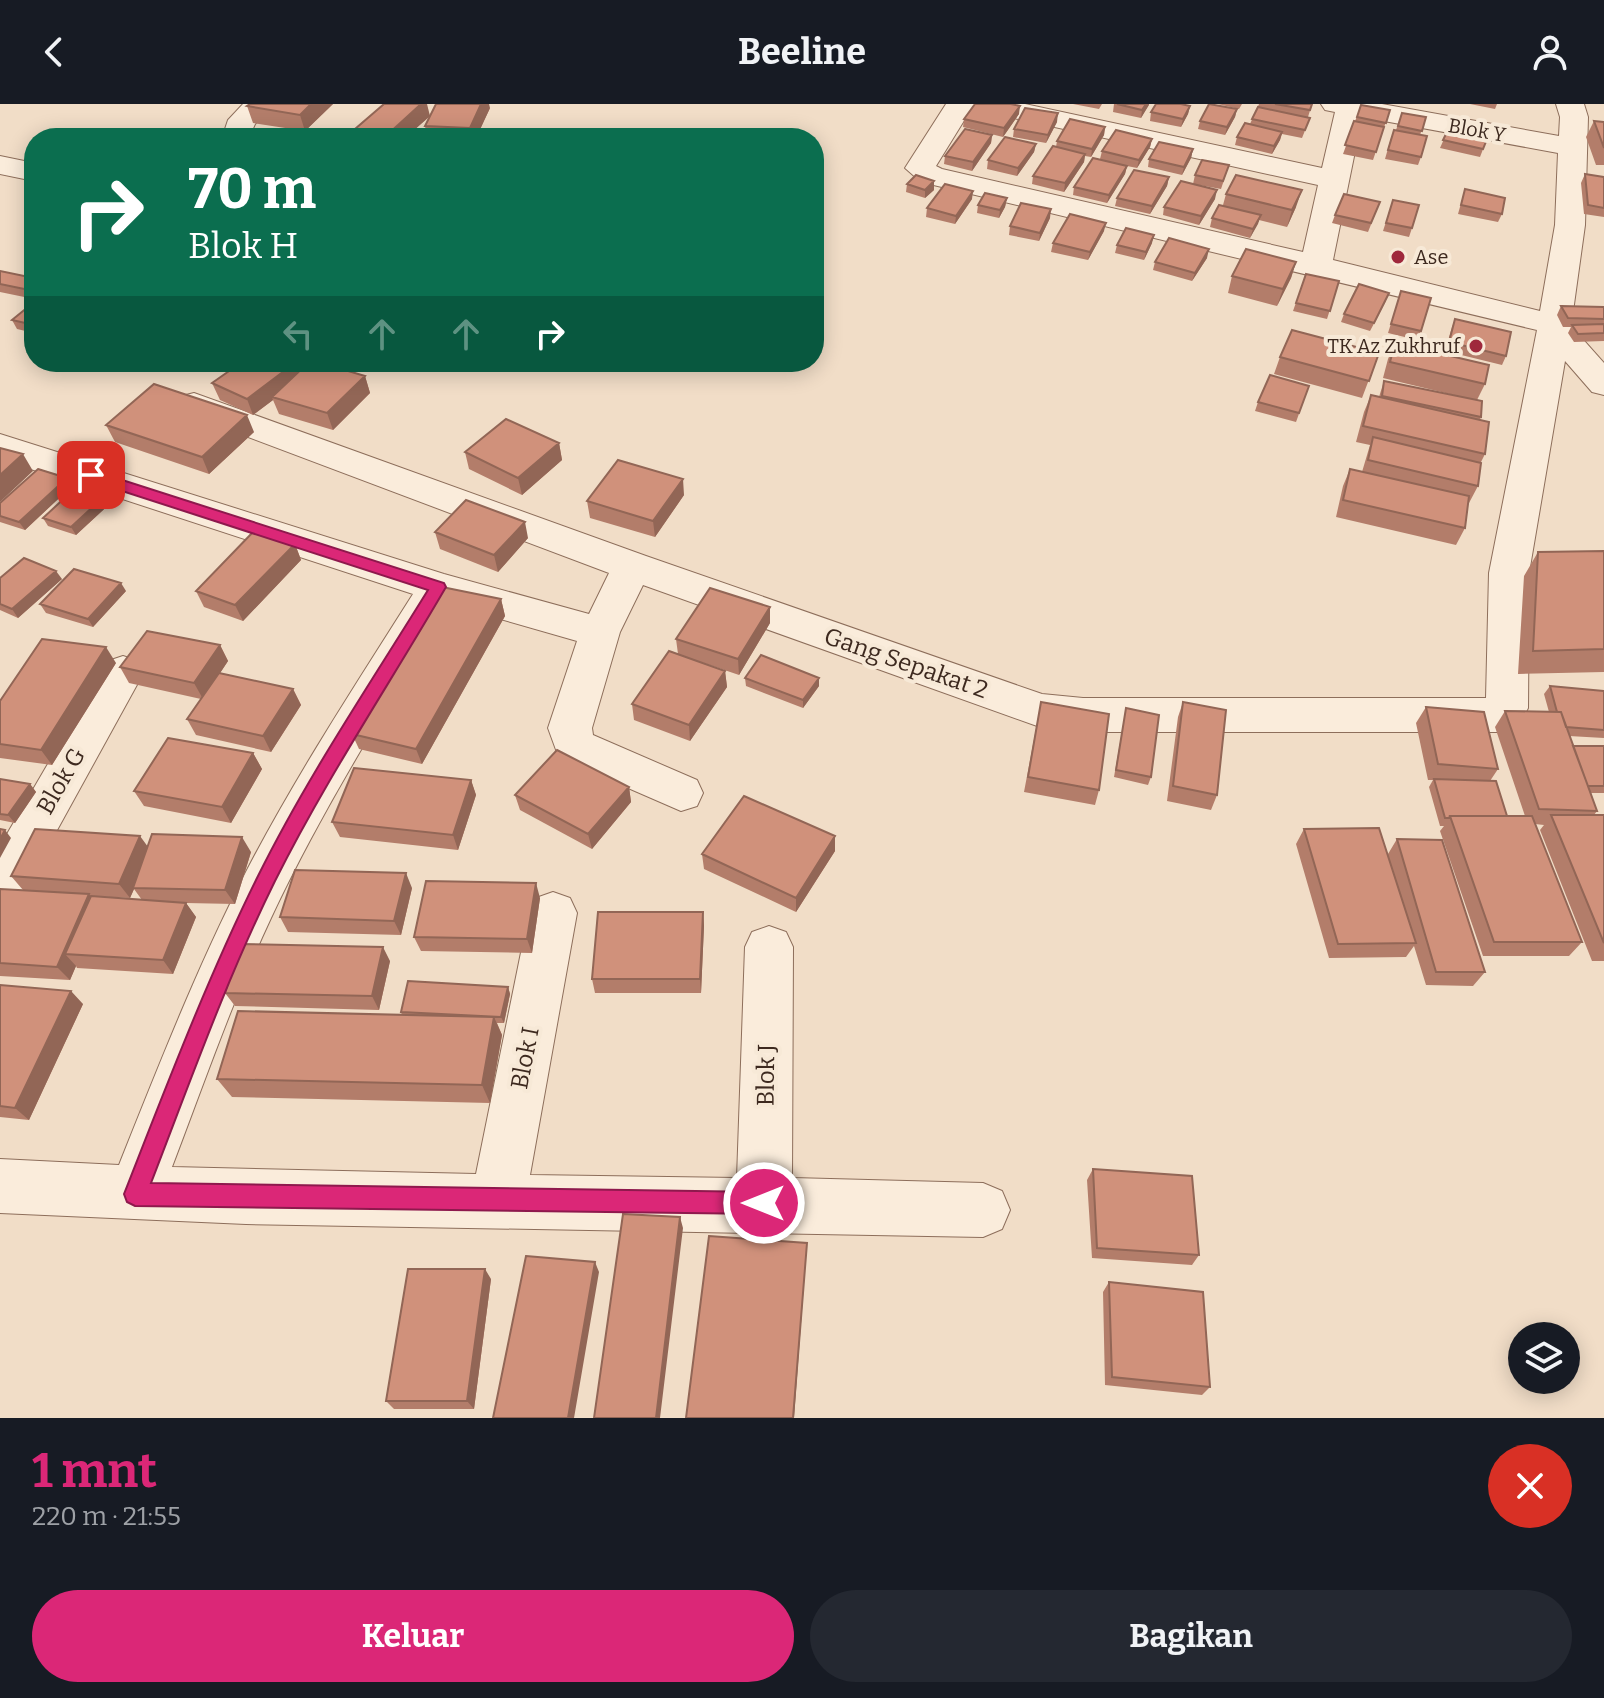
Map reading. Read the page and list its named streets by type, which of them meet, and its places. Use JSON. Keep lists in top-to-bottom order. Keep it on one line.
{"streets":{"street":["Blok Y","Gang Sepakat 2","Blok G","Blok I","Blok J"]},"places":["Ase","TK Az Zukhruf"],"page":{"header":"Beeline","turn":["70 m","Blok H"],"heading":["1 mnt","220 m · 21:55"],"buttons":["Keluar","Bagikan"]}}
